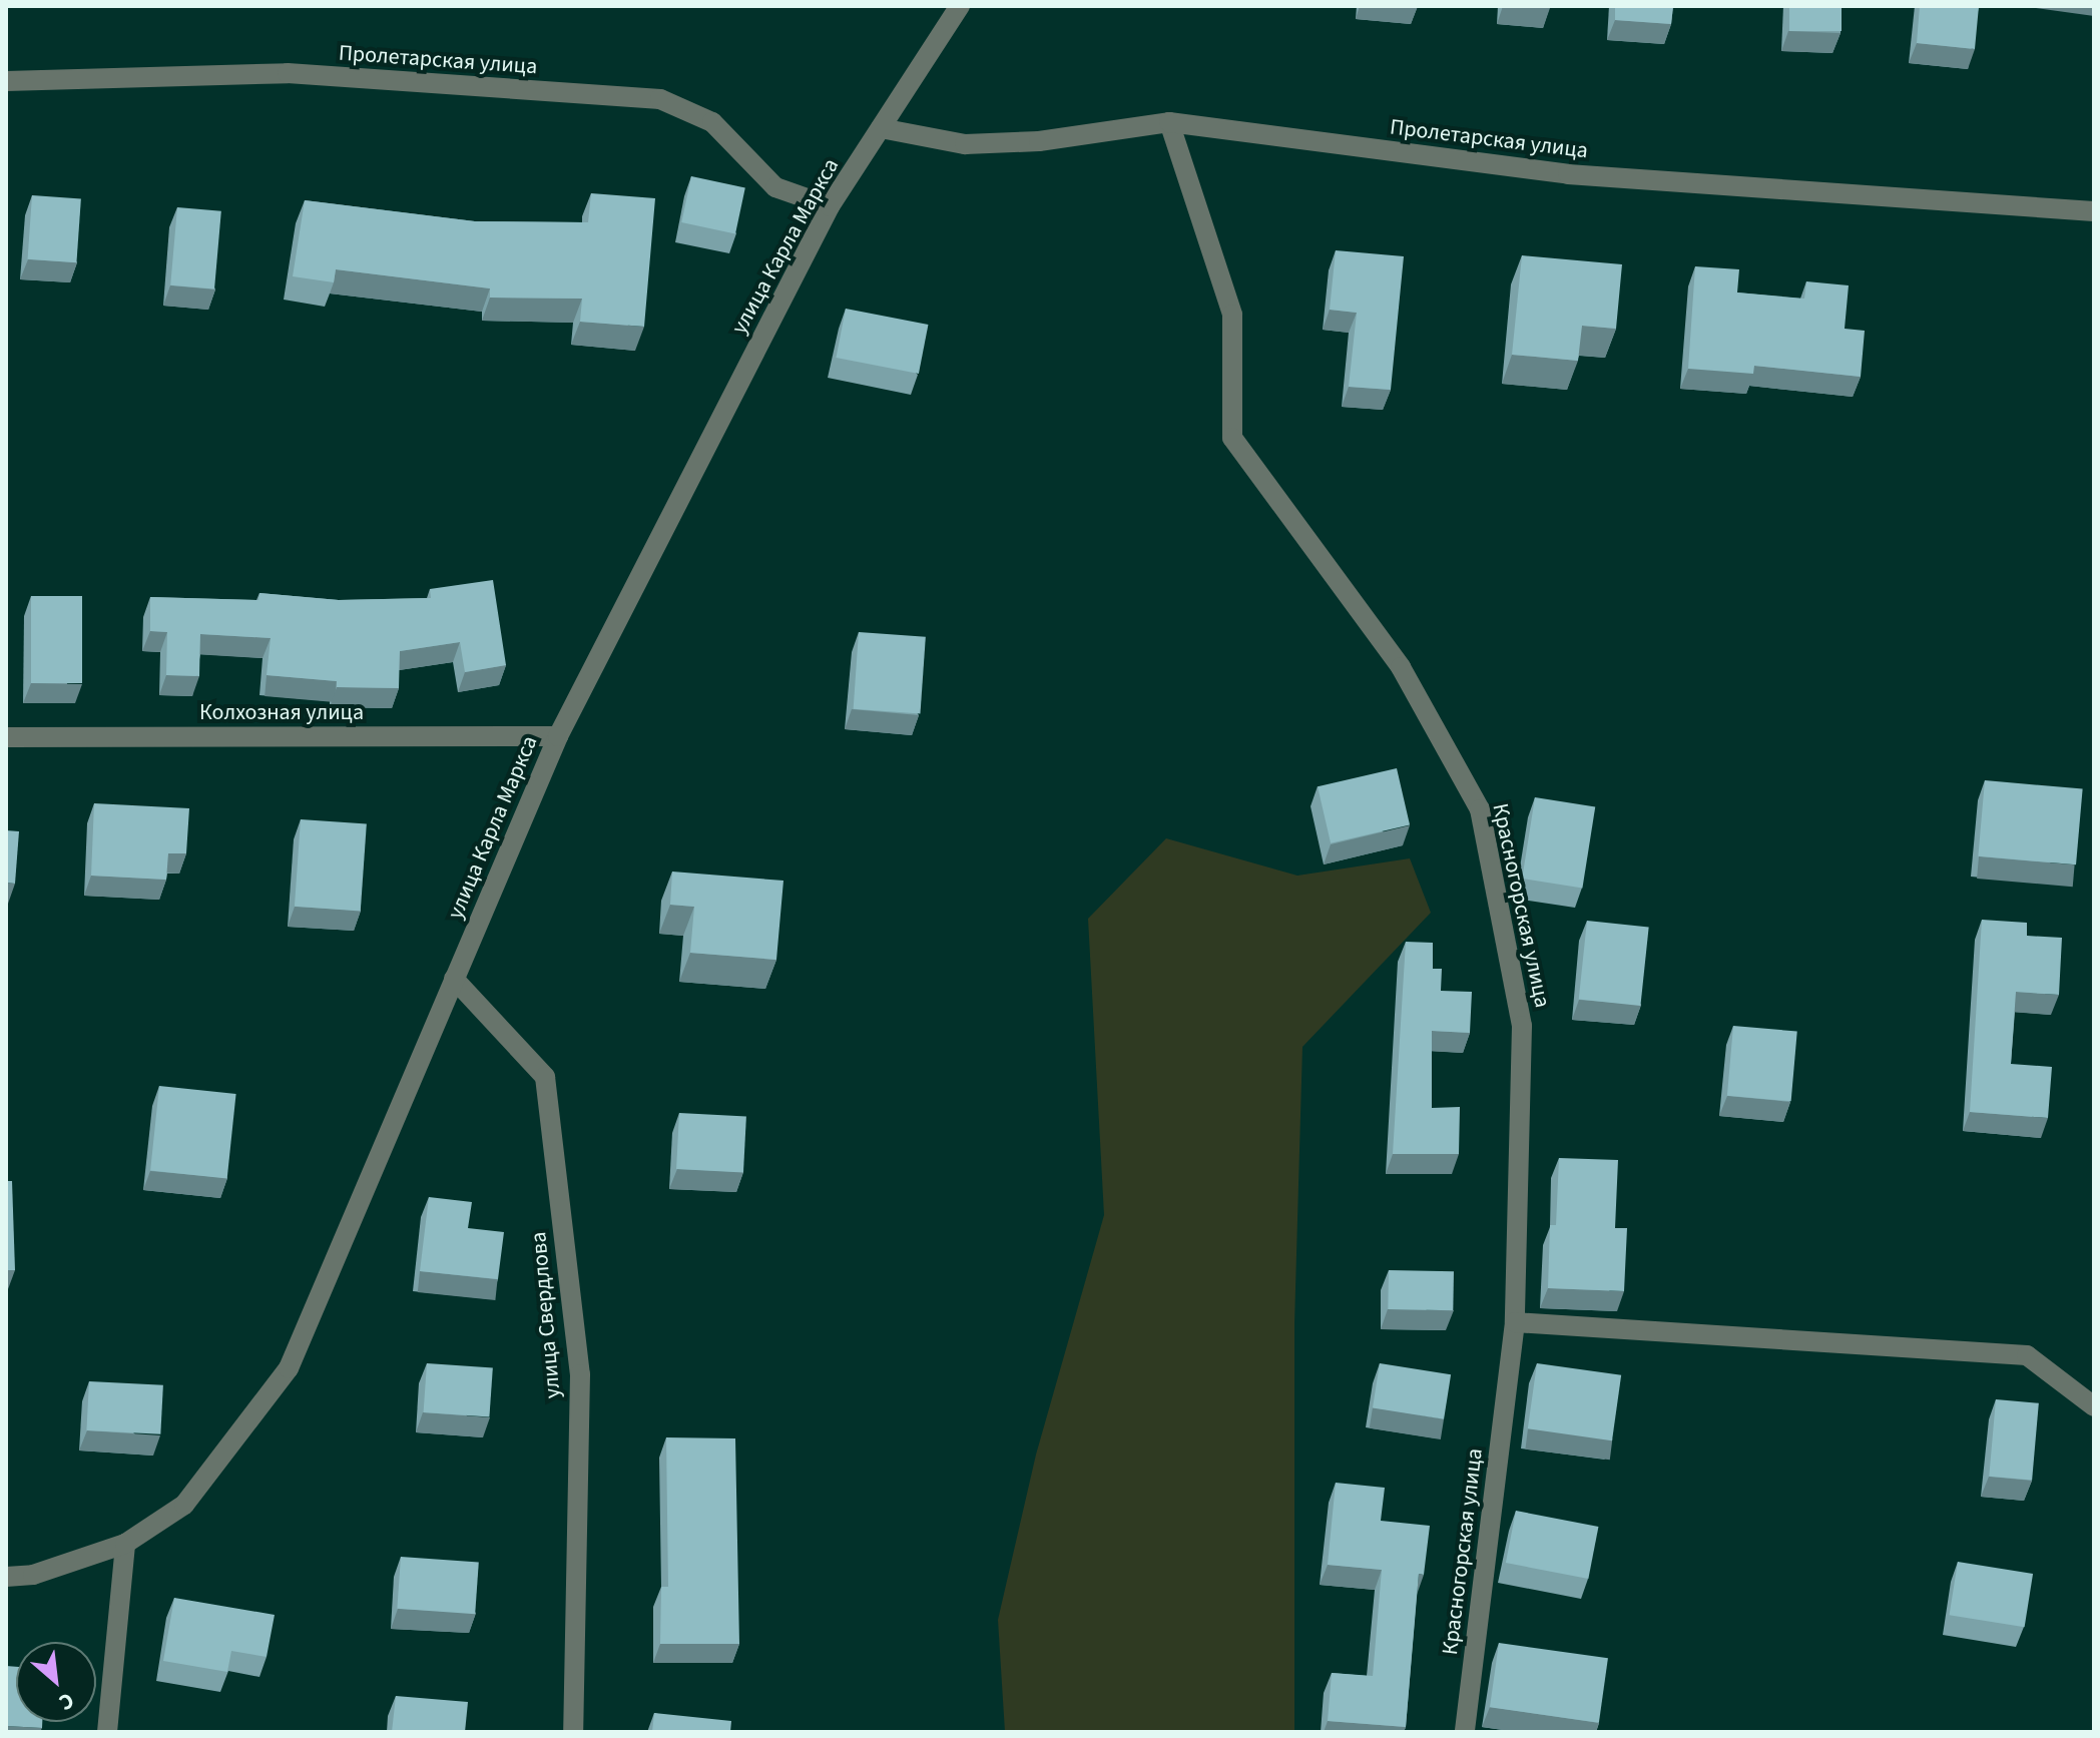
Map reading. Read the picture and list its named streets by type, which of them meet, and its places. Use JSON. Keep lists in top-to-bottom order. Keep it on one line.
{"streets":{"street":["Пролетарская улица","улица Карла Маркса","Колхозная улица","Красногорская улица","улица Свердлова"]},"crossings":[["Пролетарская улица","улица Карла Маркса"],["Пролетарская улица","Красногорская улица"],["улица Карла Маркса","Колхозная улица"],["улица Карла Маркса","улица Свердлова"]],"north":"bottom right"}
